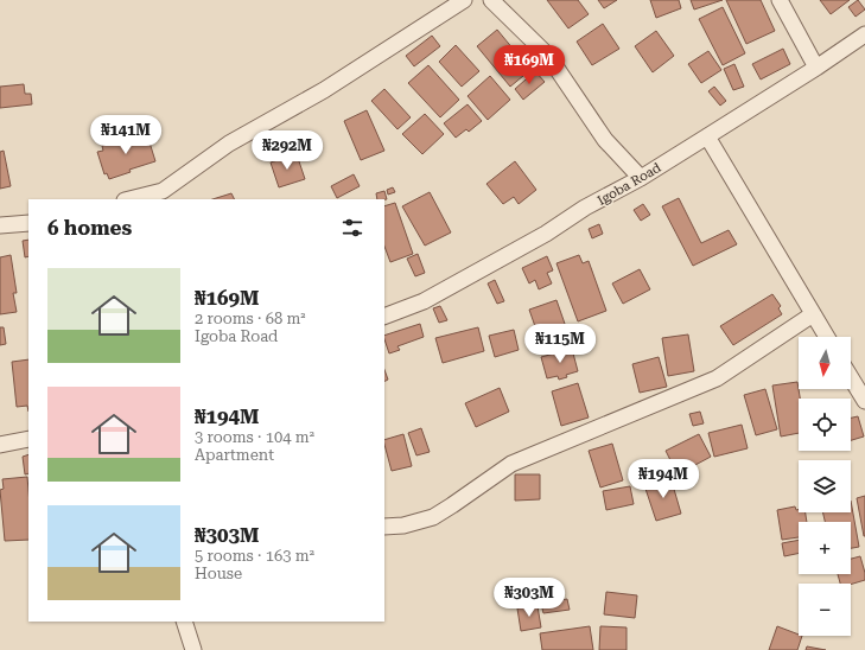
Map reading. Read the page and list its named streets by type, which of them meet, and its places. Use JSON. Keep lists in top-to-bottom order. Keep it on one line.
{"streets":{"street":["Igoba Road"]},"north":"bottom","page":{"price":["₦169M","₦141M","₦292M","₦115M","₦194M","₦303M"],"heading":"6 homes","list":[{"name":"₦169M","note":"2 rooms · 68 m² · Igoba Road"},{"name":"₦194M","note":"3 rooms · 104 m² · Apartment"},{"name":"₦303M","note":"5 rooms · 163 m² · House"}],"map_buttons":["+","−"]}}
